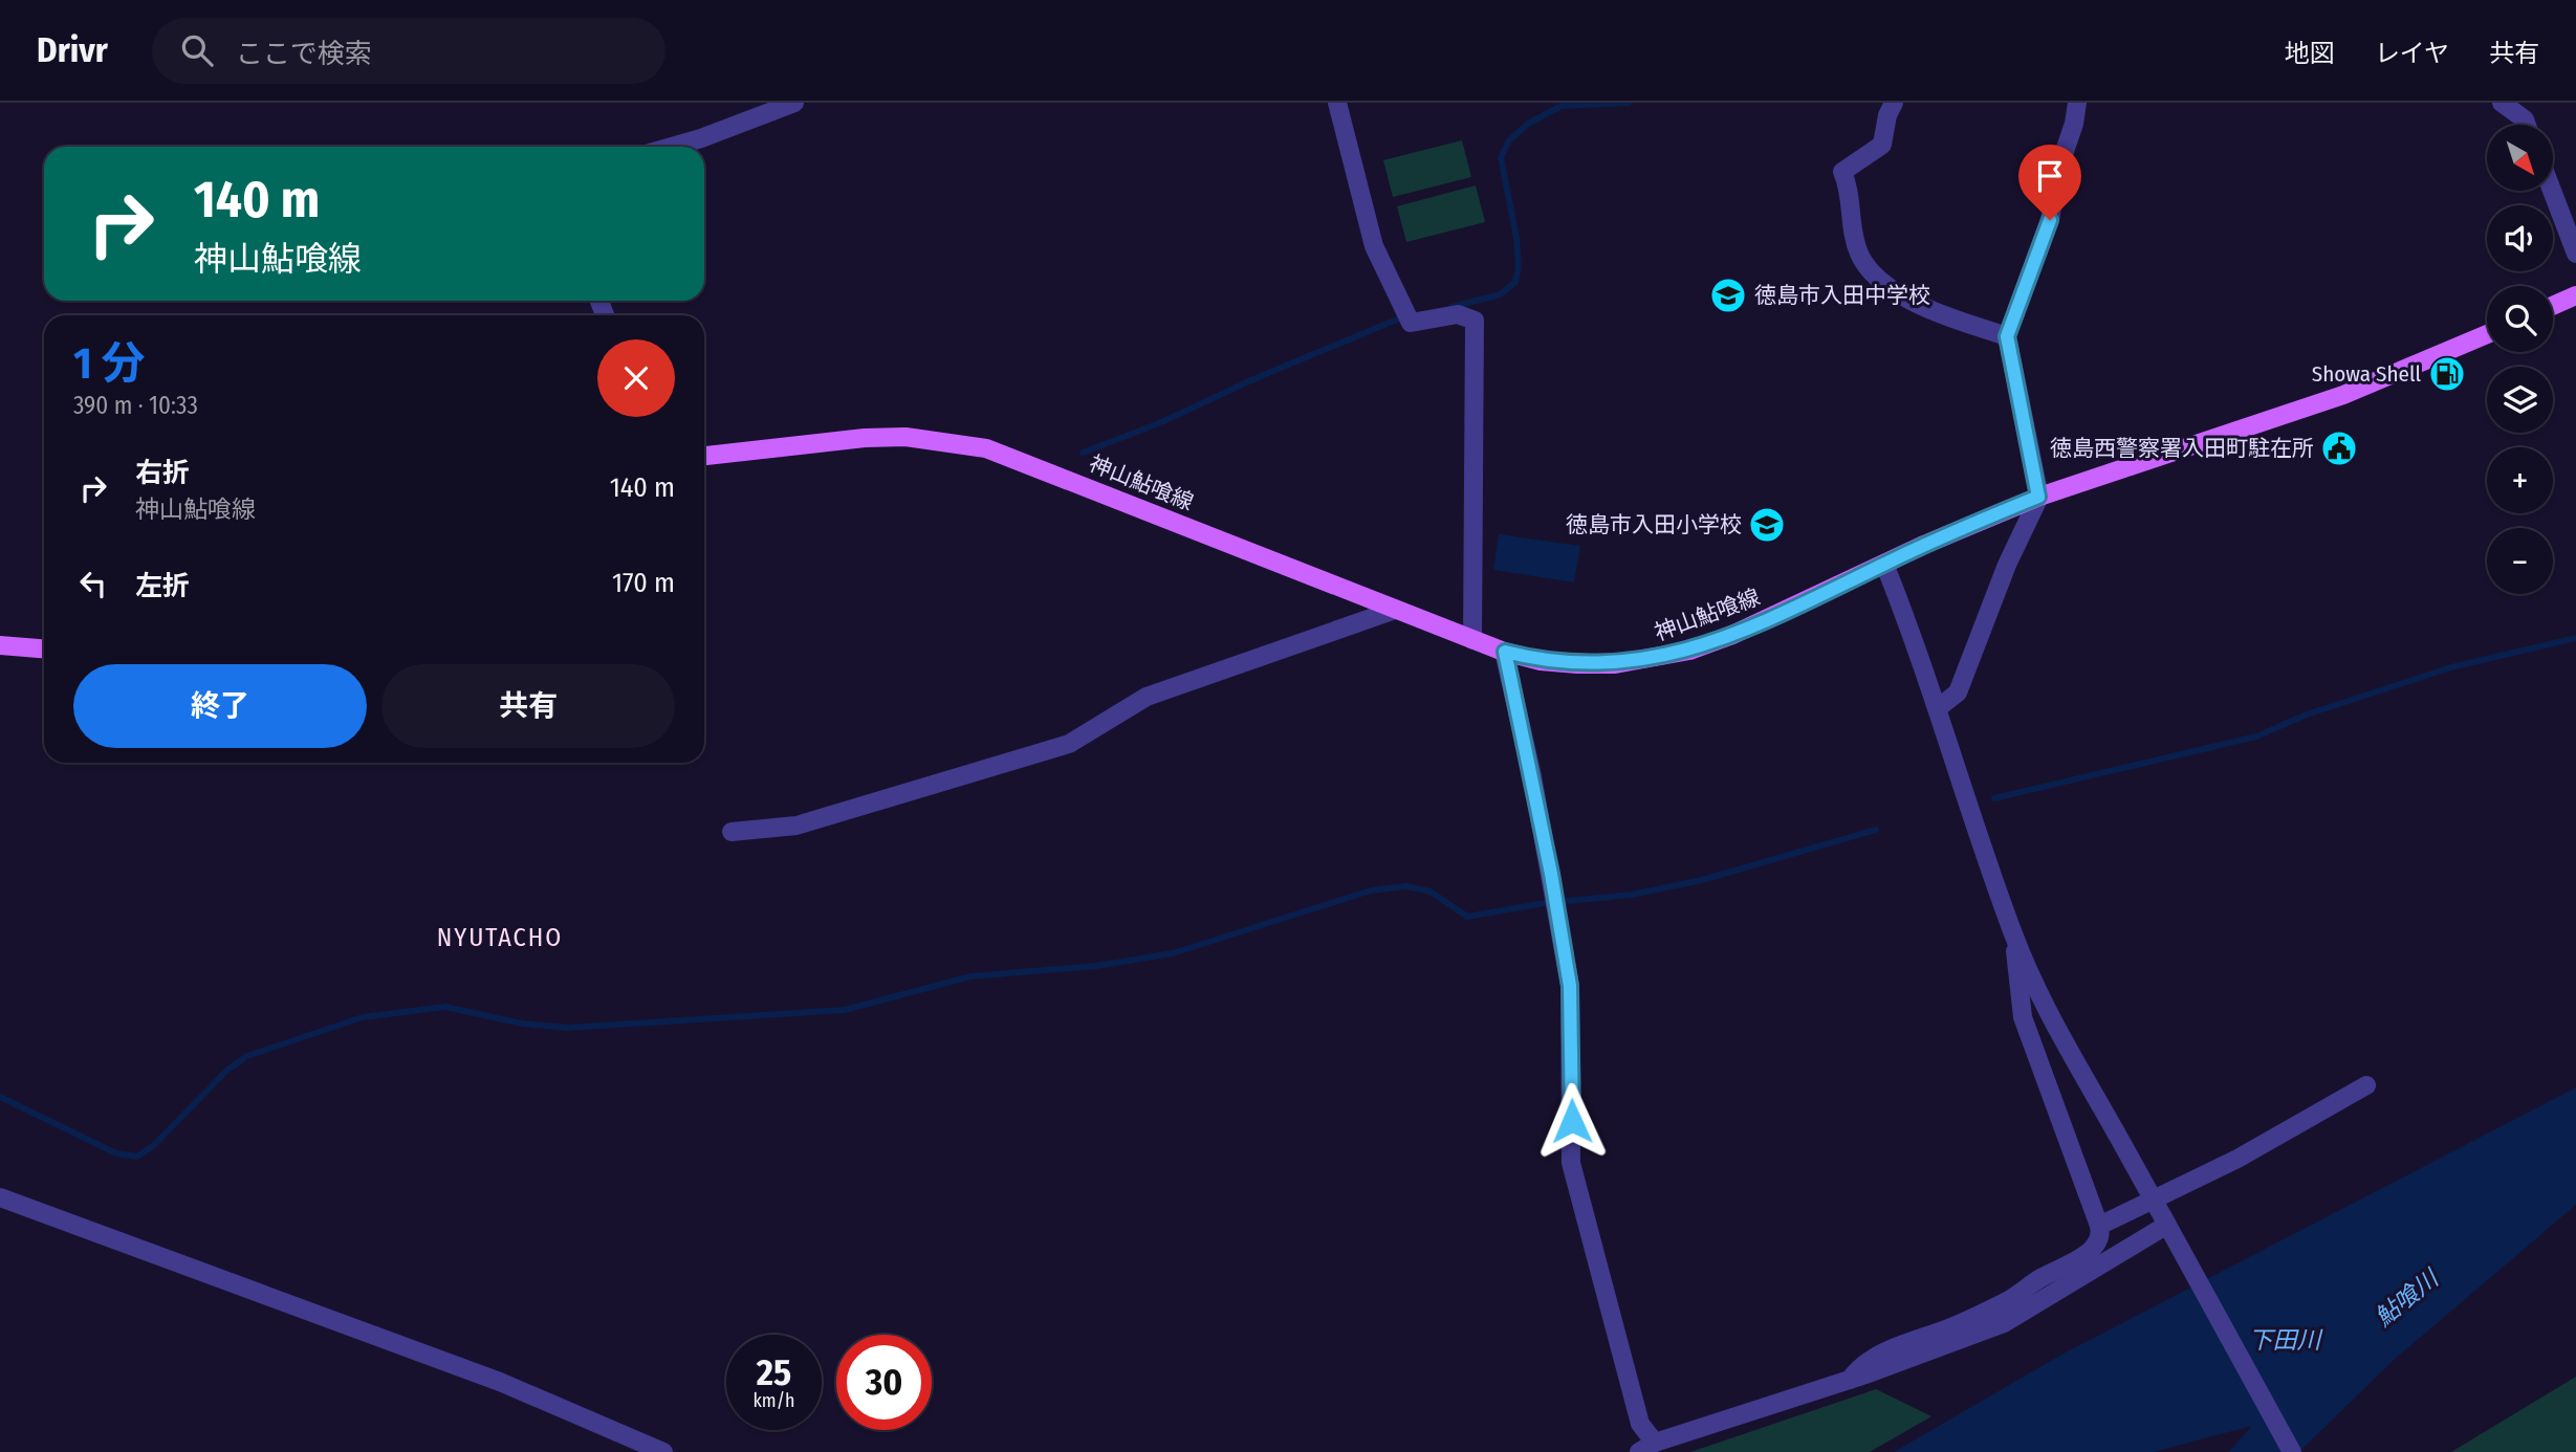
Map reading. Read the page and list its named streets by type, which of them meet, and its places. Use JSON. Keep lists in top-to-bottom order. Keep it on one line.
{"streets":{"main road":["神山鮎喰線"]},"districts":["NYUTACHO"],"water":["鮎喰川","下田川"],"places":{"school or university":["徳島市入田中学校","徳島市入田小学校"],"fuel station":["Showa Shell"],"public building":["徳島西警察署入田町駐在所"]},"north":"bottom right","page":{"header":"Drivr","search":"ここで検索","nav":["地図","レイヤ","共有"],"map_buttons":["+","−"],"turn":["140 m","神山鮎喰線"],"heading":["1 分","390 m · 10:33"],"list":[{"name":"右折","note":"神山鮎喰線","value":"140 m"},{"name":"左折","value":"170 m"}],"buttons":["終了","共有"],"speed":"25 km/h","limit":"30"}}
